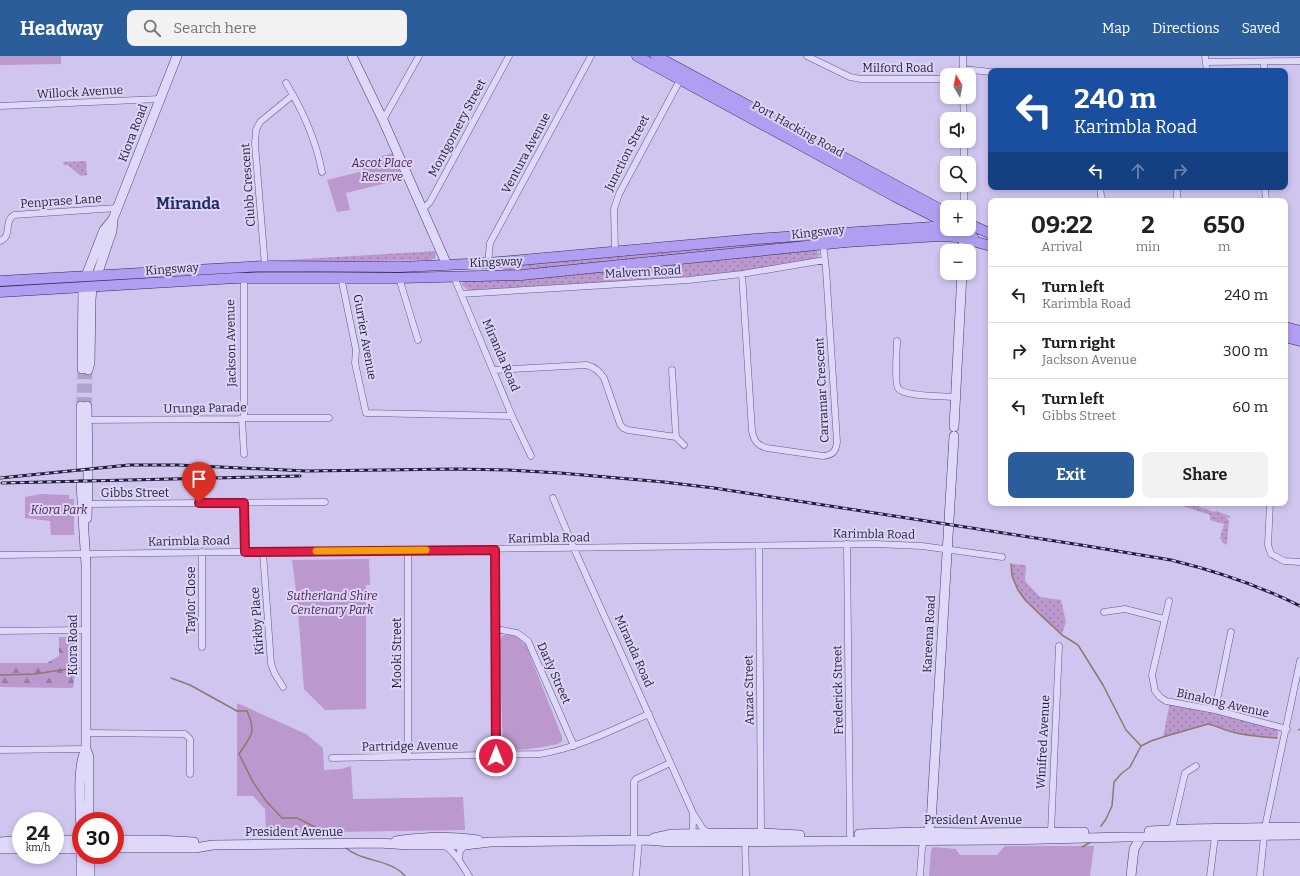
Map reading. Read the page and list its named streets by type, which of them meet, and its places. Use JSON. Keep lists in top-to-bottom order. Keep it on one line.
{"streets":{"main road":["Port Hacking Road","Kiora Road","Kingsway","Gurrier Avenue","Jackson Avenue","Miranda Road","Kareena Road","President Avenue"],"street":["Milford Road","Willock Avenue","Montgomery Street","Ventura Avenue","Junction Street","Clubb Crescent","Penprase Lane","Malvern Road","Carramar Crescent","Urunga Parade","Gibbs Street","Karimbla Road","Taylor Close","Kirkby Place","Mooki Street","Darly Street","Anzac Street","Frederick Street","Binalong Avenue","Winifred Avenue","Partridge Avenue"]},"crossings":[["Willock Avenue","Kiora Road"],["Port Hacking Road","Junction Street"],["Kiora Road","Penprase Lane"],["Kiora Road","Kingsway"],["Kiora Road","Urunga Parade"],["Kiora Road","Gibbs Street"],["Kiora Road","Karimbla Road"],["Ventura Avenue","Kingsway"],["Junction Street","Kingsway"],["Clubb Crescent","Kingsway"],["Kingsway","Gurrier Avenue"],["Kingsway","Jackson Avenue"],["Kingsway","Miranda Road"],["Kingsway","Carramar Crescent"],["Malvern Road","Miranda Road"],["Malvern Road","Carramar Crescent"],["Gurrier Avenue","Miranda Road"],["Jackson Avenue","Urunga Parade"],["Miranda Road","Karimbla Road"],["Miranda Road","Partridge Avenue"],["Miranda Road","President Avenue"],["Karimbla Road","Taylor Close"],["Karimbla Road","Kirkby Place"],["Karimbla Road","Kareena Road"],["Karimbla Road","Mooki Street"],["Karimbla Road","Anzac Street"],["Karimbla Road","Frederick Street"],["Kareena Road","President Avenue"],["Mooki Street","Partridge Avenue"],["Darly Street","Partridge Avenue"],["Anzac Street","President Avenue"],["Frederick Street","President Avenue"],["Winifred Avenue","President Avenue"]],"districts":["Miranda"],"parks":["Ascot Place Reserve","Kiora Park","Sutherland Shire Centenary Park"],"north":"top","page":{"header":"Headway","search":"Search here","nav":["Map","Directions","Saved"],"map_buttons":["+","−"],"turn":["240 m","Karimbla Road"],"eta":["09:22","Arrival","2","min","650","m"],"list":[{"name":"Turn left","note":"Karimbla Road","value":"240 m"},{"name":"Turn right","note":"Jackson Avenue","value":"300 m"},{"name":"Turn left","note":"Gibbs Street","value":"60 m"}],"buttons":["Exit","Share"],"speed":"24 km/h","limit":"30"}}
